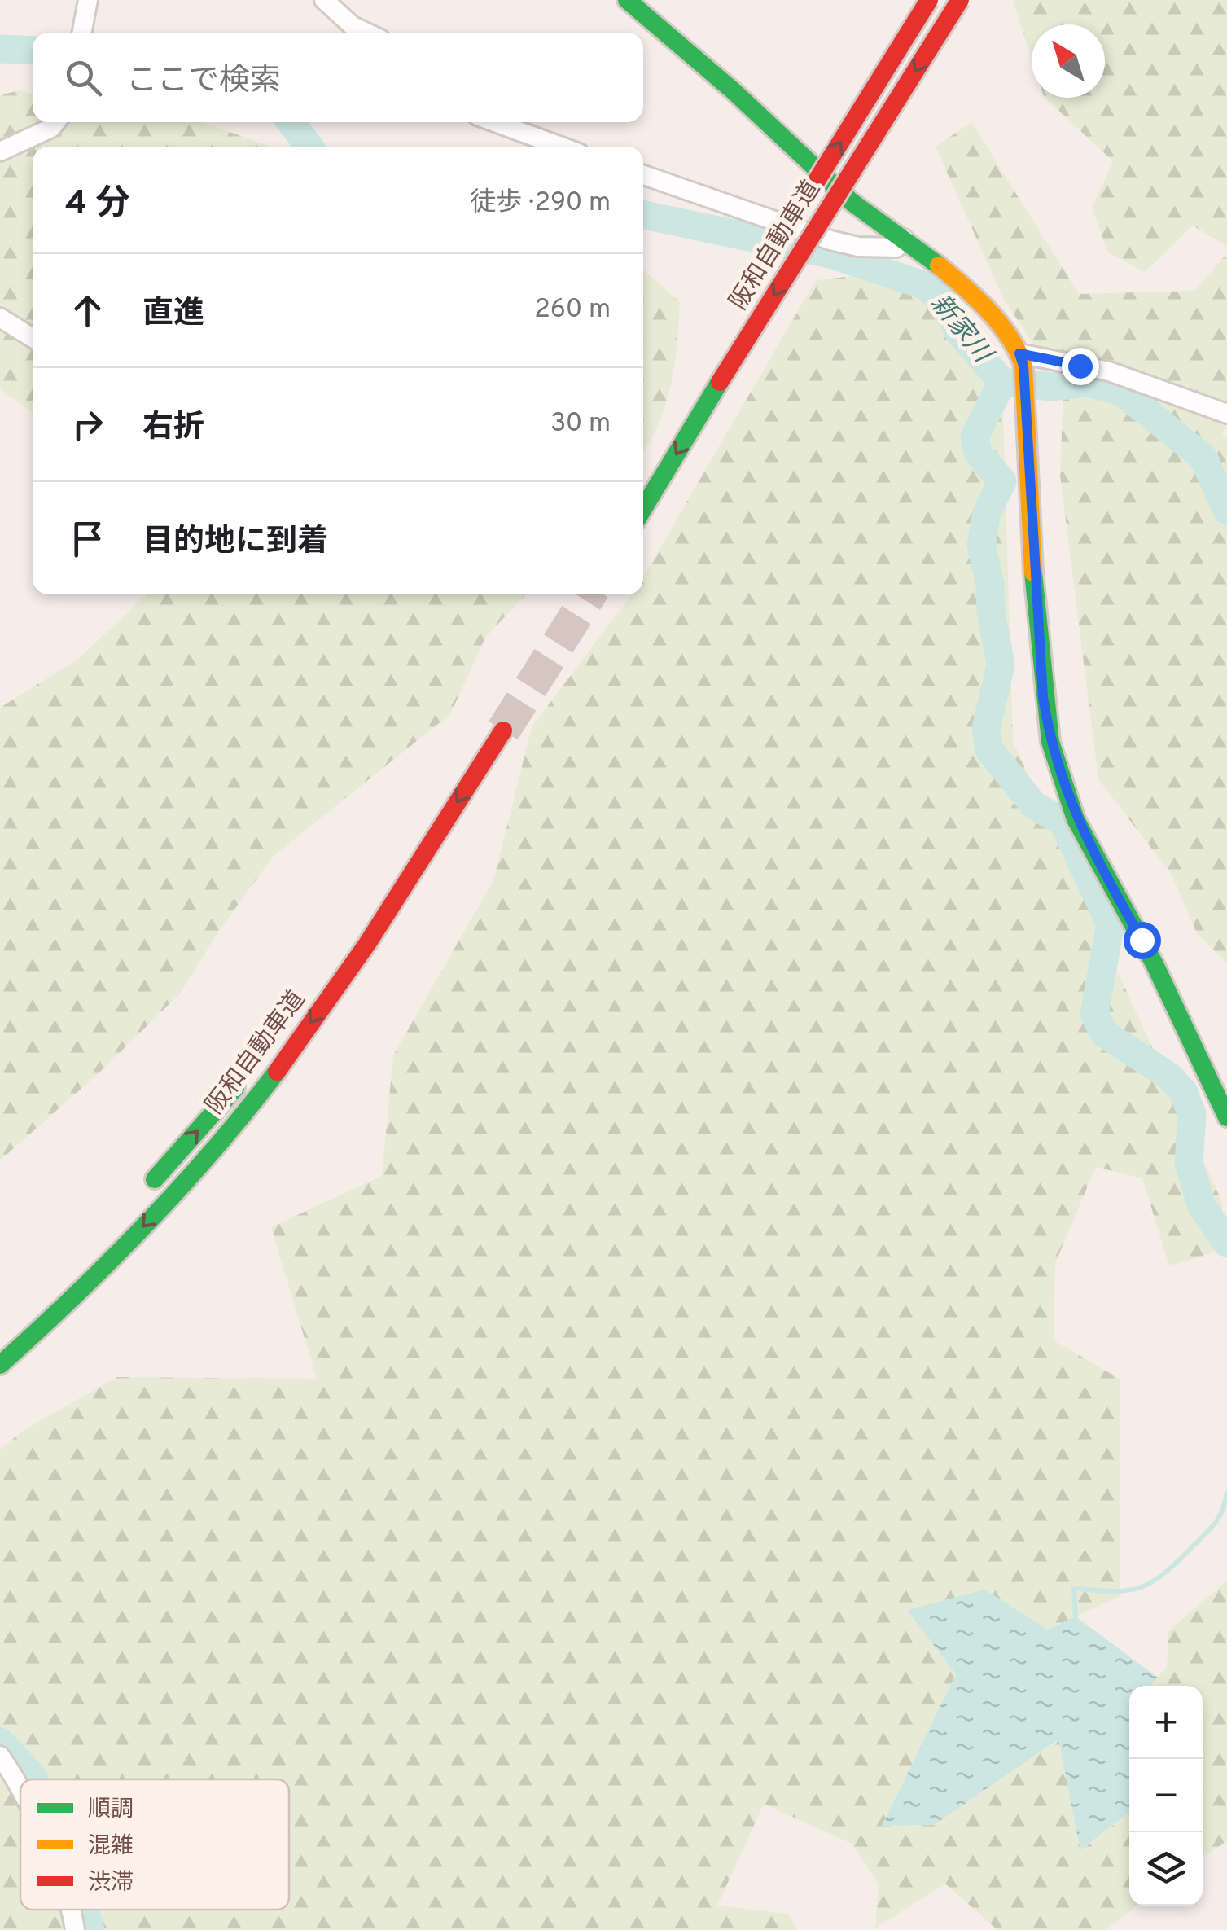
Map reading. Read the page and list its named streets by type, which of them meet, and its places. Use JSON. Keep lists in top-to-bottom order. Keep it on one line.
{"streets":{"main road":["阪和自動車道"]},"water":["新家川"],"legend":["順調","混雑","渋滞"],"north":"top left","page":{"search":"ここで検索","heading":["4 分","徒歩 · 290 m"],"list":[["直進","260 m"],["右折","30 m"],"目的地に到着"],"map_buttons":["+","−"]}}
